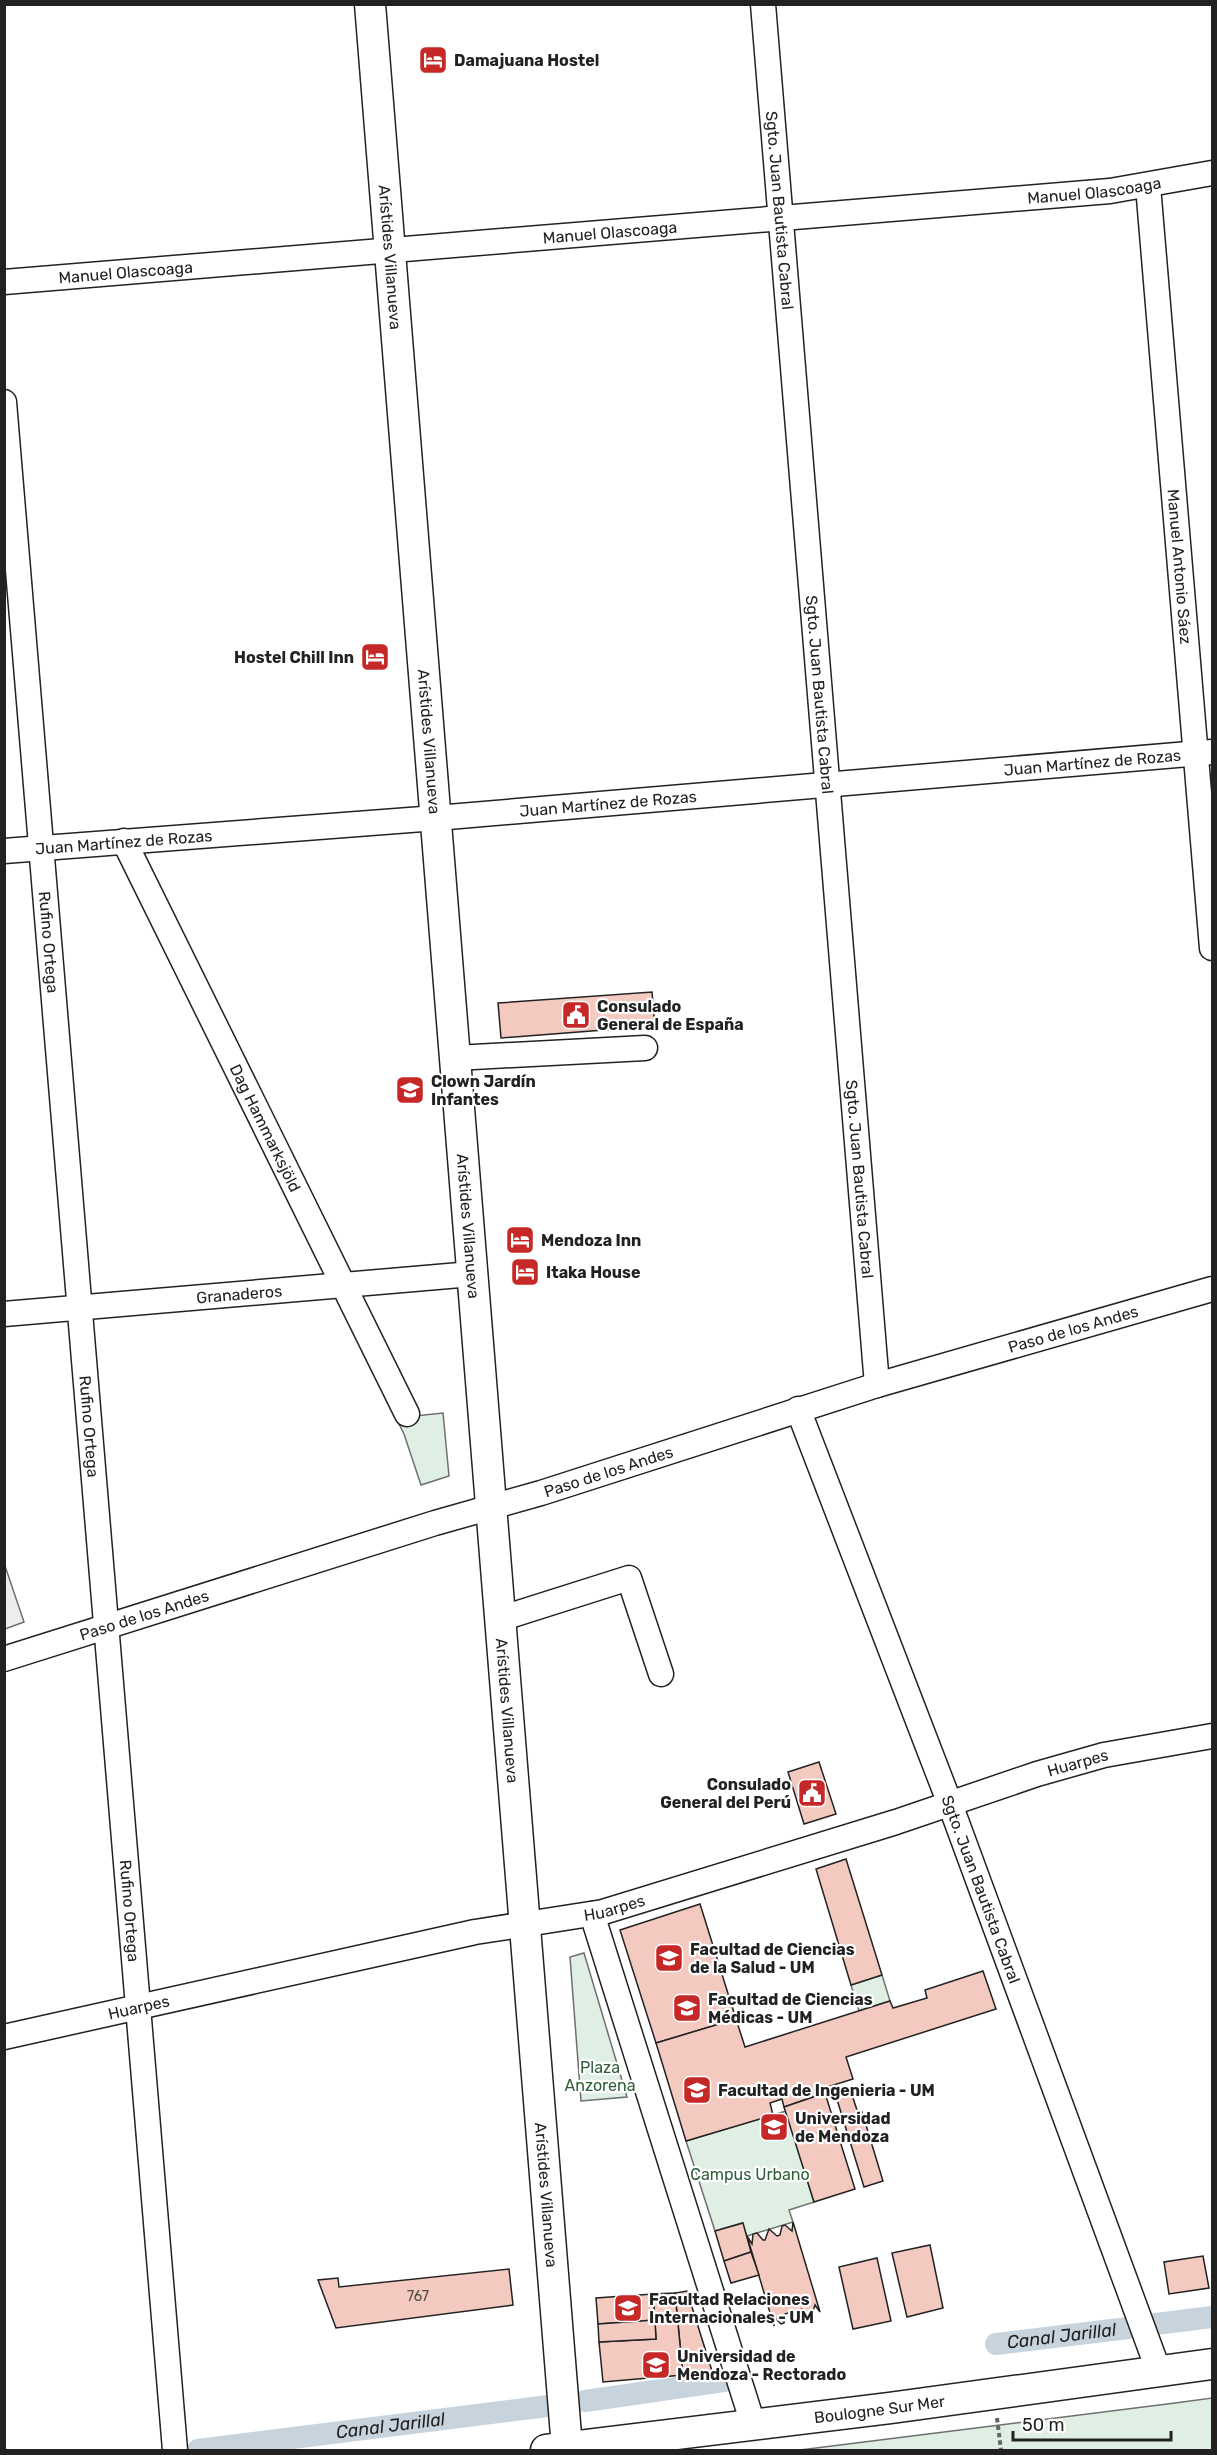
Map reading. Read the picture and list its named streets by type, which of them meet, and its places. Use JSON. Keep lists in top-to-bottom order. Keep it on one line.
{"streets":{"main road":["Arístides Villanueva","Boulogne Sur Mer"],"street":["Manuel Olascoaga","Sgto. Juan Bautista Cabral","Manuel Antonio Sáez","Juan Martínez de Rozas","Rufino Ortega","Dag Hammarksjöld","Granaderos","Paso de los Andes","Huarpes"]},"crossings":[["Manuel Olascoaga","Sgto. Juan Bautista Cabral"],["Manuel Olascoaga","Arístides Villanueva"],["Manuel Olascoaga","Manuel Antonio Sáez"],["Sgto. Juan Bautista Cabral","Juan Martínez de Rozas"],["Sgto. Juan Bautista Cabral","Paso de los Andes"],["Sgto. Juan Bautista Cabral","Huarpes"],["Sgto. Juan Bautista Cabral","Boulogne Sur Mer"],["Arístides Villanueva","Juan Martínez de Rozas"],["Arístides Villanueva","Granaderos"],["Arístides Villanueva","Paso de los Andes"],["Arístides Villanueva","Huarpes"],["Arístides Villanueva","Boulogne Sur Mer"],["Manuel Antonio Sáez","Juan Martínez de Rozas"],["Juan Martínez de Rozas","Rufino Ortega"],["Juan Martínez de Rozas","Dag Hammarksjöld"],["Rufino Ortega","Granaderos"],["Rufino Ortega","Paso de los Andes"],["Rufino Ortega","Huarpes"],["Dag Hammarksjöld","Granaderos"]],"water":["Canal Jarillal"],"parks":["Plaza Anzorena","Campus Urbano"],"places":{"hotel":["Damajuana Hostel","Hostel Chill Inn","Mendoza Inn","Itaka House"],"public building":["Consulado General de España","Consulado General del Perú"],"school or university":["Clown Jardín Infantes","Facultad de Ciencias de la Salud - UM","Facultad de Ciencias Médicas - UM","Facultad de Ingenieria - UM","Universidad de Mendoza","Facultad Relaciones Internacionales - UM","Universidad de Mendoza - Rectorado"]},"house_numbers":["767"],"scale_bar":"50 m"}
